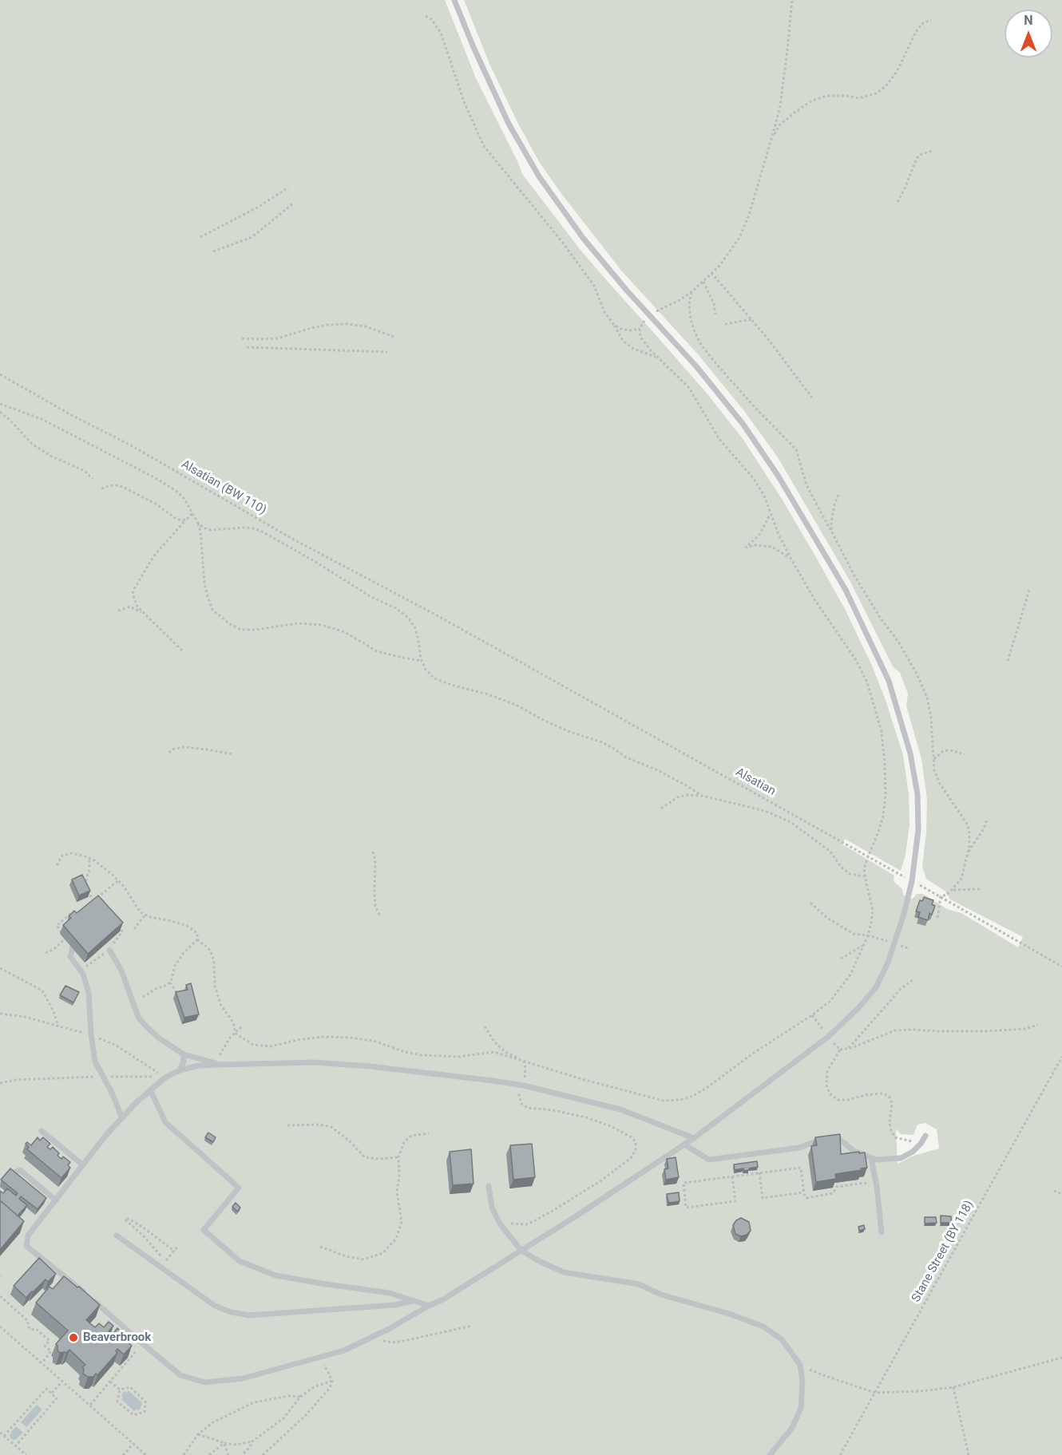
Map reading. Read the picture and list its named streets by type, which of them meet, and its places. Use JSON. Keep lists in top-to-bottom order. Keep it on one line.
{"streets":{"path":["Alsatian (BW 110)","Alsatian","Stane Street (BY 118)"]},"crossings":[["Alsatian (BW 110)","Alsatian"]],"places":["Beaverbrook"],"north":"top"}
